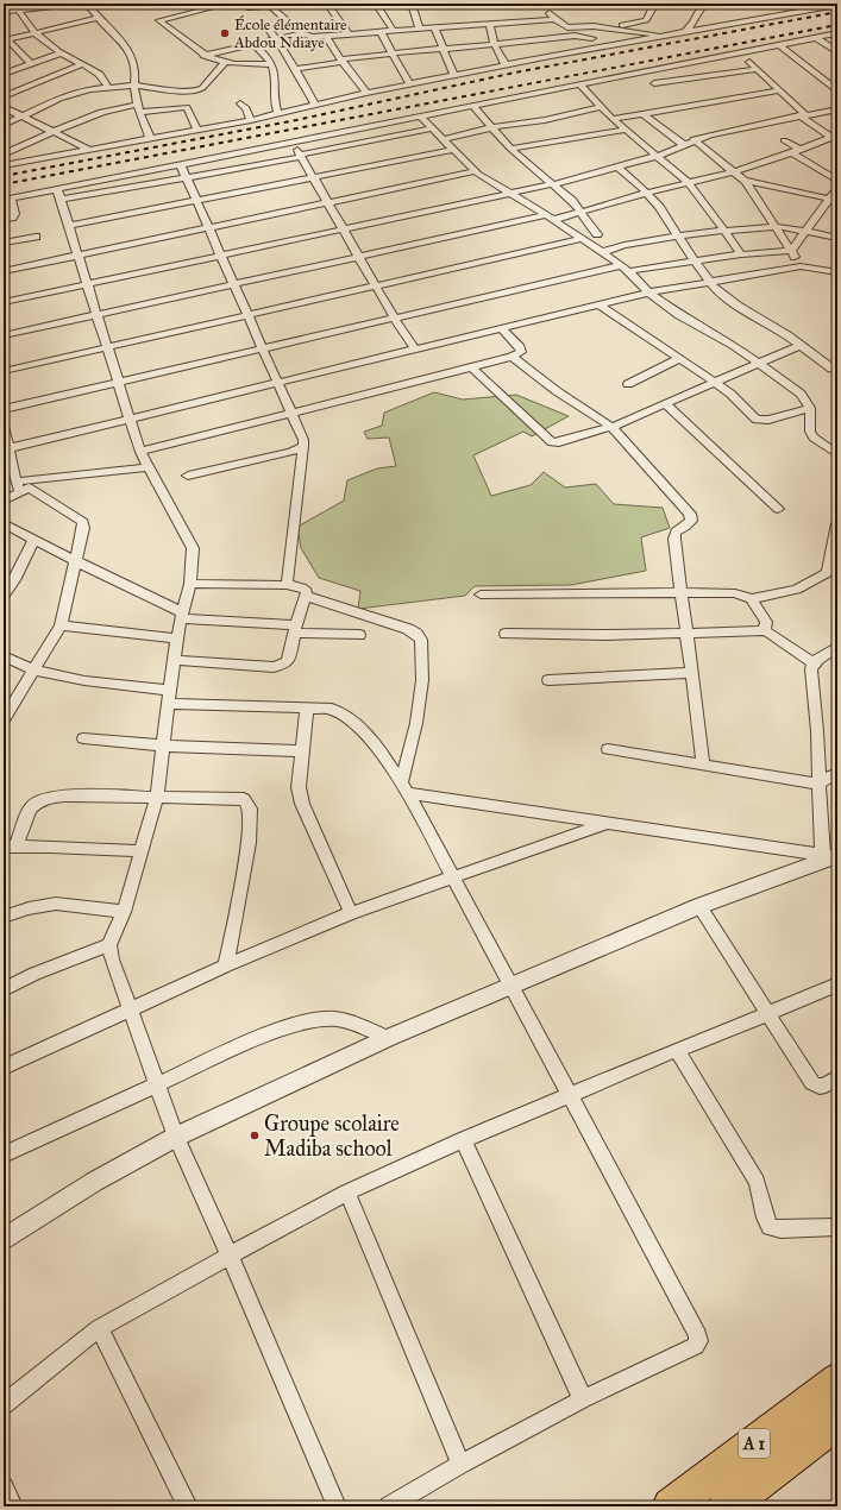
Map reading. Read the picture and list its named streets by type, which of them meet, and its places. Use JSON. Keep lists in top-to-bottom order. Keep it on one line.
{"streets":{"highway":["A 1"]},"places":["École élémentaire Abdou Ndiaye","Groupe scolaire Madiba school"]}
